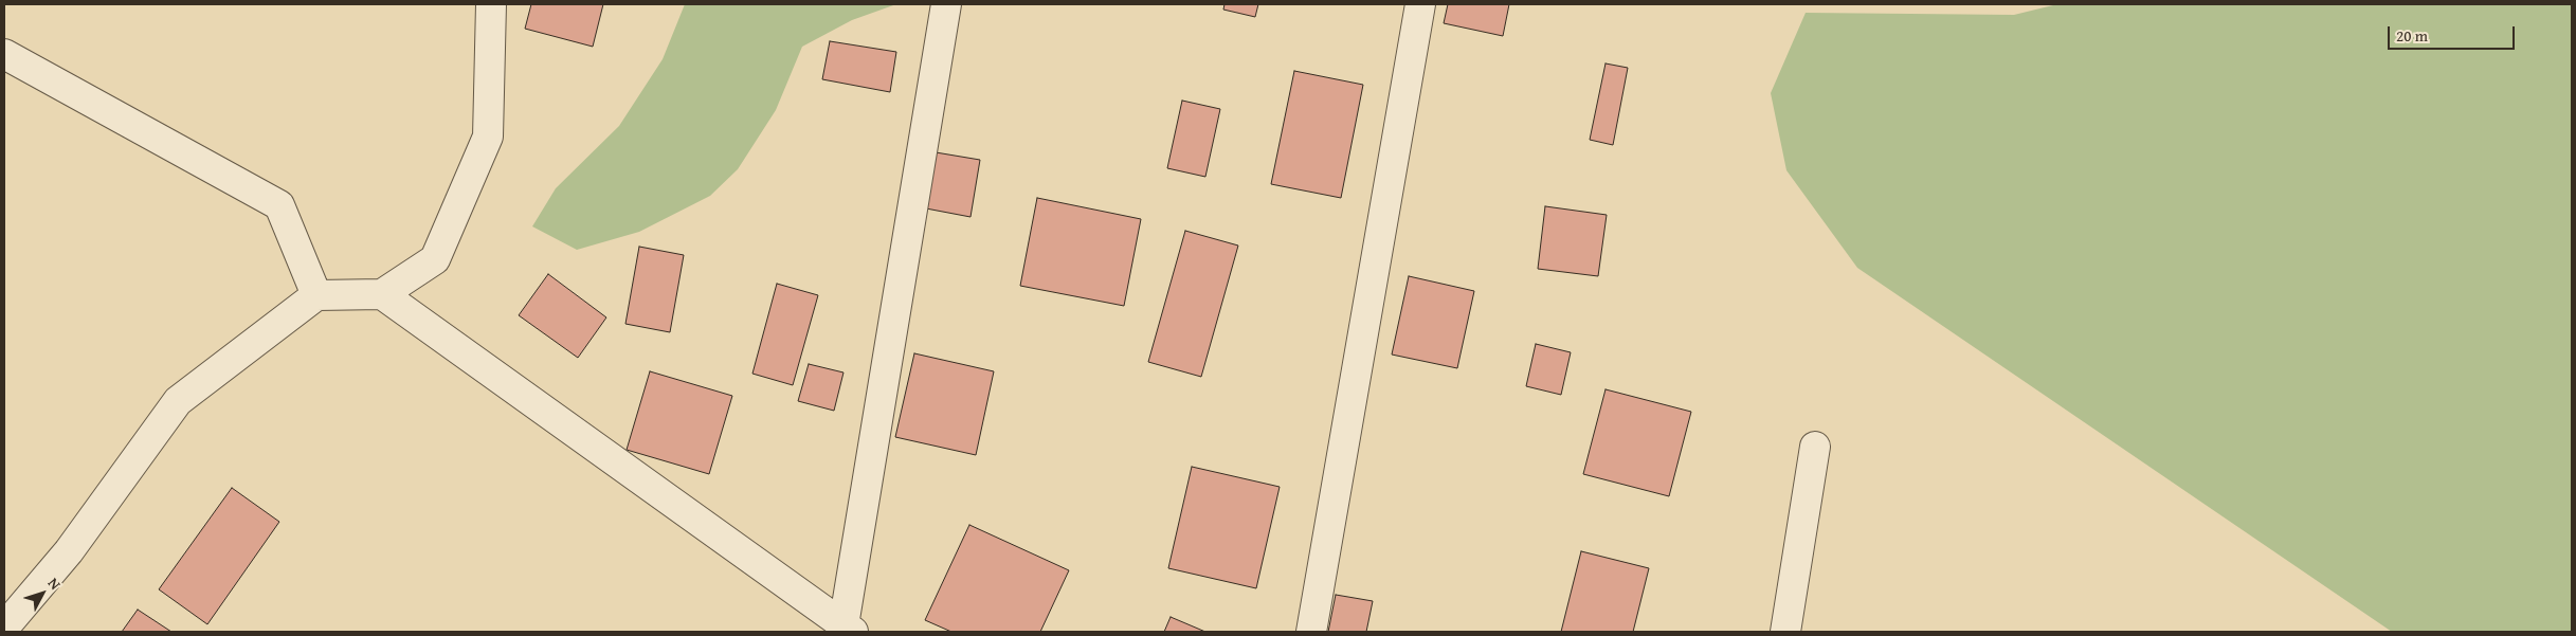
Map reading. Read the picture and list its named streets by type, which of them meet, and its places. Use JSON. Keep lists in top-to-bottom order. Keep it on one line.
{"scale_bar":"20 m","north":"top right"}
